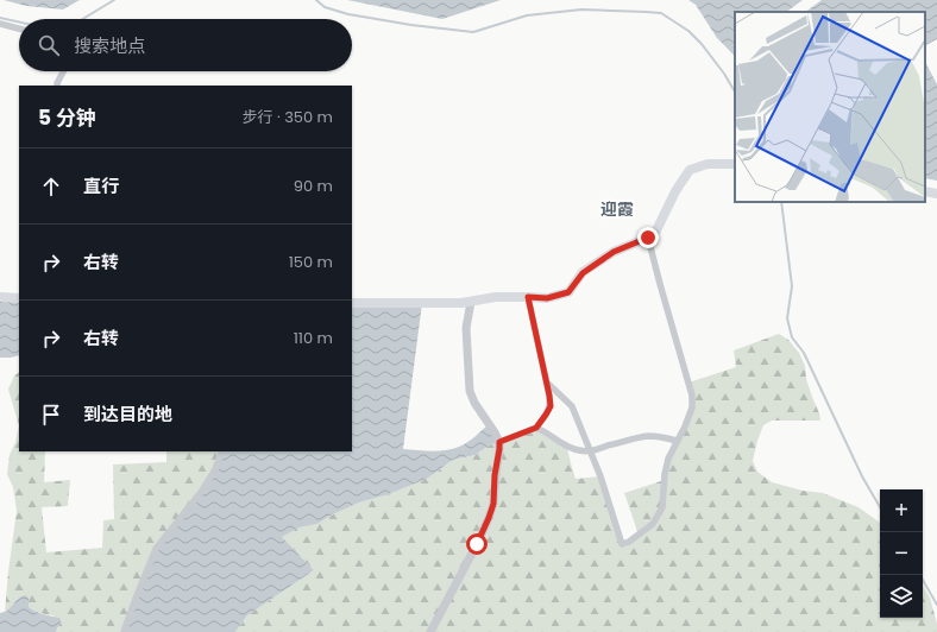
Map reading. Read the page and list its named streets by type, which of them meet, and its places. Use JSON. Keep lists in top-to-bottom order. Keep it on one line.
{"districts":["迎霞"],"page":{"search":"搜索地点","heading":["5 分钟","步行 · 350 m"],"list":[["直行","90 m"],["右转","150 m"],["右转","110 m"],"到达目的地"],"map_buttons":["+","−"]}}
